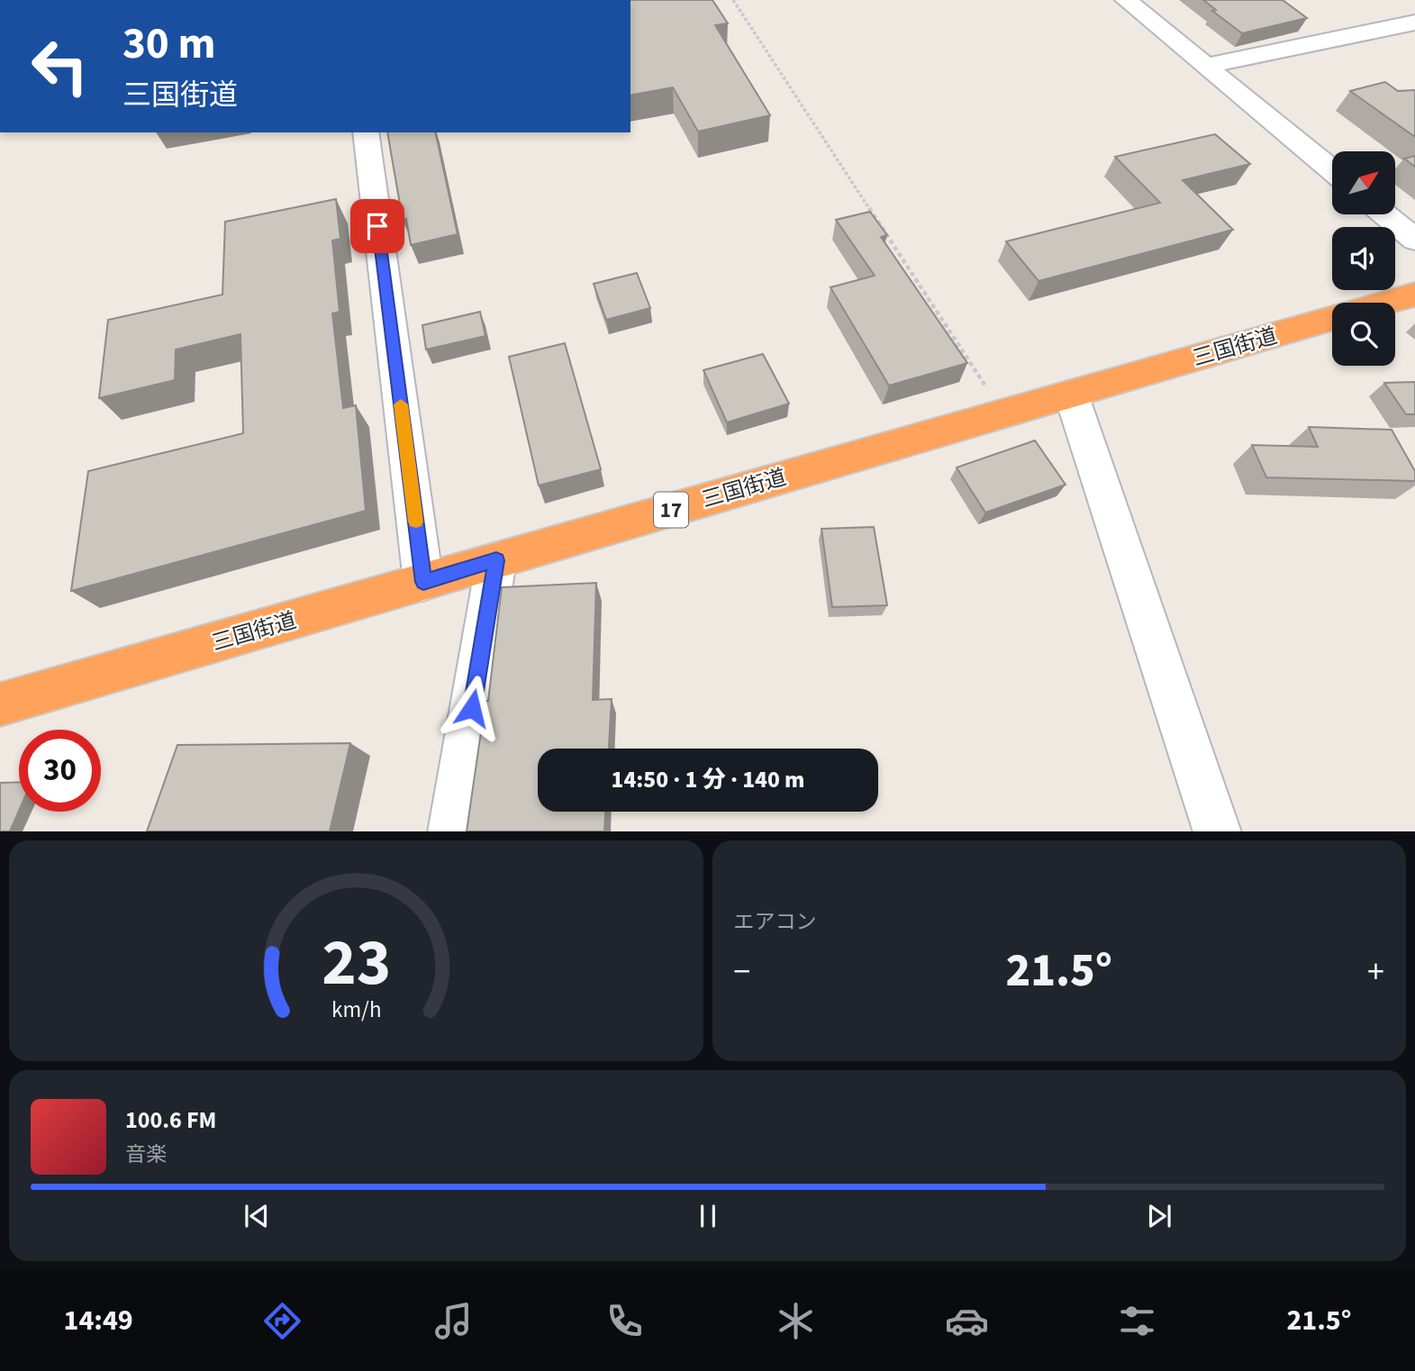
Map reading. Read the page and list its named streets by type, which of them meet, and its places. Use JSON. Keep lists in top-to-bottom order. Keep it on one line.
{"streets":{"highway":["三国街道","17"]},"north":"top right","page":{"turn":["30 m","三国街道"],"limit":"30","trip":"14:50 · 1 分 · 140 m","tile":"エアコン","heat":["−","21.5°","+"],"song":["100.6 FM","音楽"],"tabs":["14:49","21.5°"],"gauge":["23","km/h"]}}
